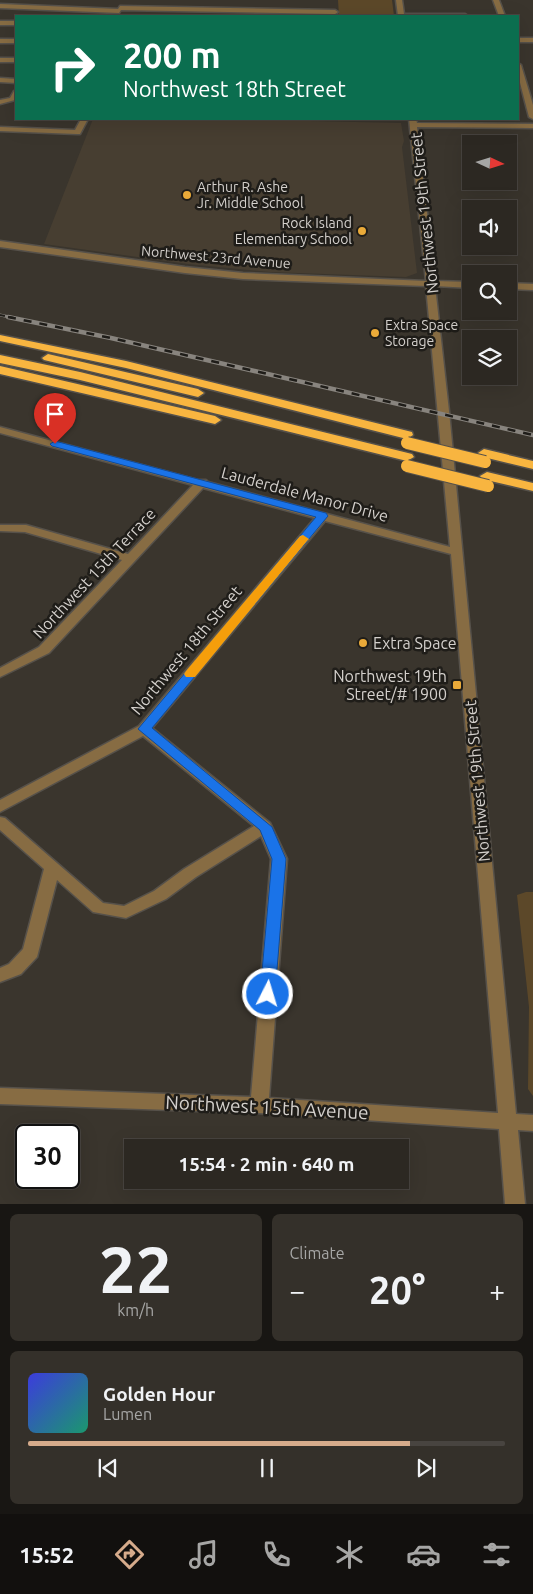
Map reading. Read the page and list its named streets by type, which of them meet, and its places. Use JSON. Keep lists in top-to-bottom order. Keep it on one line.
{"streets":{"street":["Northwest 19th Street","Northwest 23rd Avenue","Lauderdale Manor Drive","Northwest 15th Terrace","Northwest 18th Street","Northwest 15th Avenue"]},"crossings":[["Northwest 19th Street","Northwest 23rd Avenue"],["Northwest 19th Street","Lauderdale Manor Drive"],["Northwest 19th Street","Northwest 15th Avenue"],["Lauderdale Manor Drive","Northwest 15th Terrace"],["Lauderdale Manor Drive","Northwest 18th Street"]],"places":{"other":["Arthur R. Ashe Jr. Middle School","Rock Island Elementary School","Extra Space Storage","Extra Space"],"transit":["Northwest 19th Street/# 1900"]},"north":"right","page":{"turn":["200 m","Northwest 18th Street"],"limit":"30","trip":"15:54 · 2 min · 640 m","tile":[["22","km/h"],"Climate"],"heat":["−","20°","+"],"song":["Golden Hour","Lumen"],"tabs":"15:52"}}
